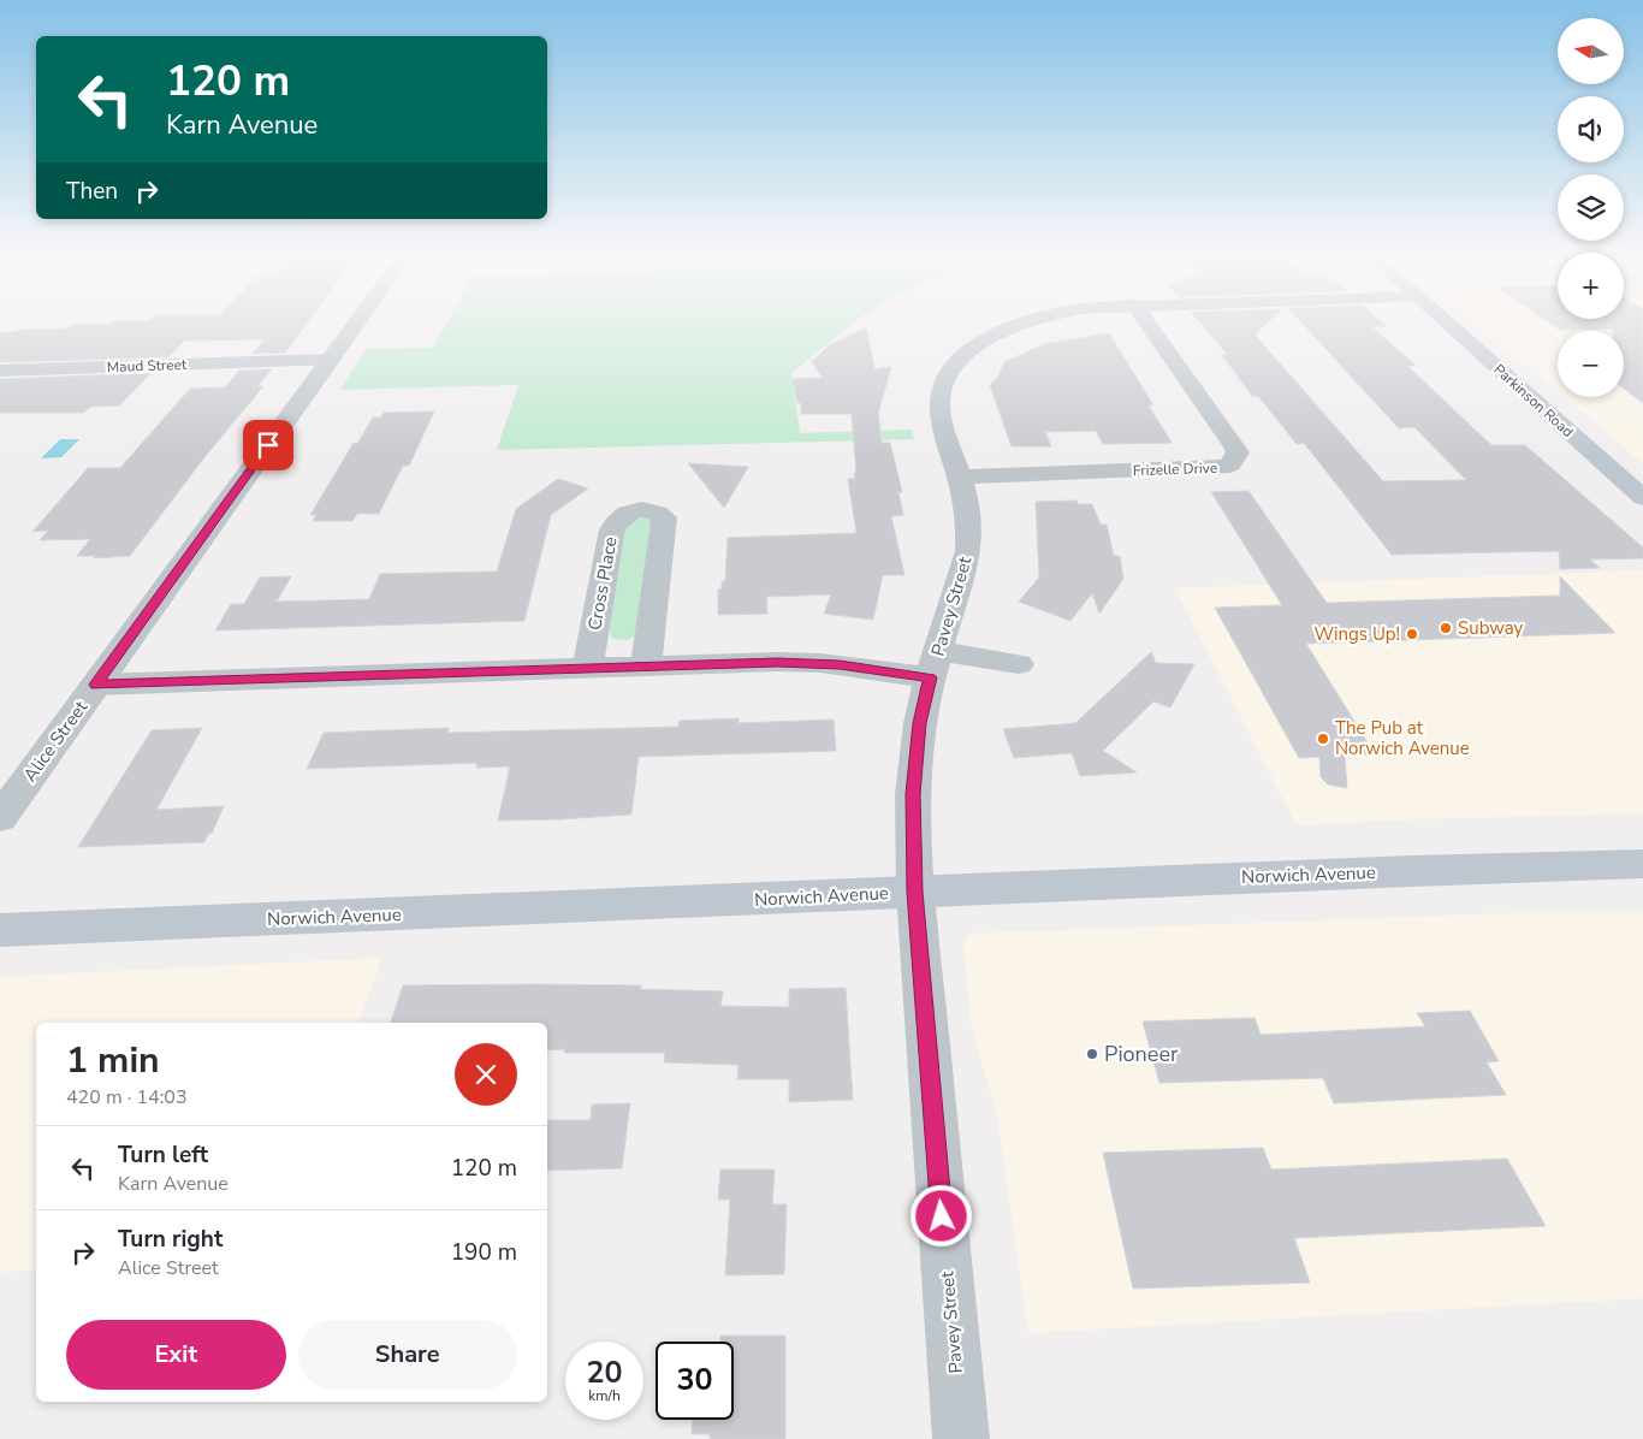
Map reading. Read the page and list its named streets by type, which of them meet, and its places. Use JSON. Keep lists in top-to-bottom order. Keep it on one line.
{"streets":{"main road":["Parkinson Road","Norwich Avenue"],"street":["Maud Street","Frizelle Drive","Cross Place","Pavey Street","Alice Street"]},"crossings":[["Maud Street","Alice Street"],["Frizelle Drive","Pavey Street"],["Pavey Street","Norwich Avenue"]],"places":["Subway","Wings Up!","The Pub at Norwich Avenue","Pioneer"],"north":"left","page":{"map_buttons":["+","−"],"turn":["120 m","Karn Avenue"],"then":"Then","heading":["1 min","420 m · 14:03"],"list":[{"name":"Turn left","note":"Karn Avenue","value":"120 m"},{"name":"Turn right","note":"Alice Street","value":"190 m"}],"buttons":["Exit","Share"],"speed":"20 km/h","limit":"30"}}
